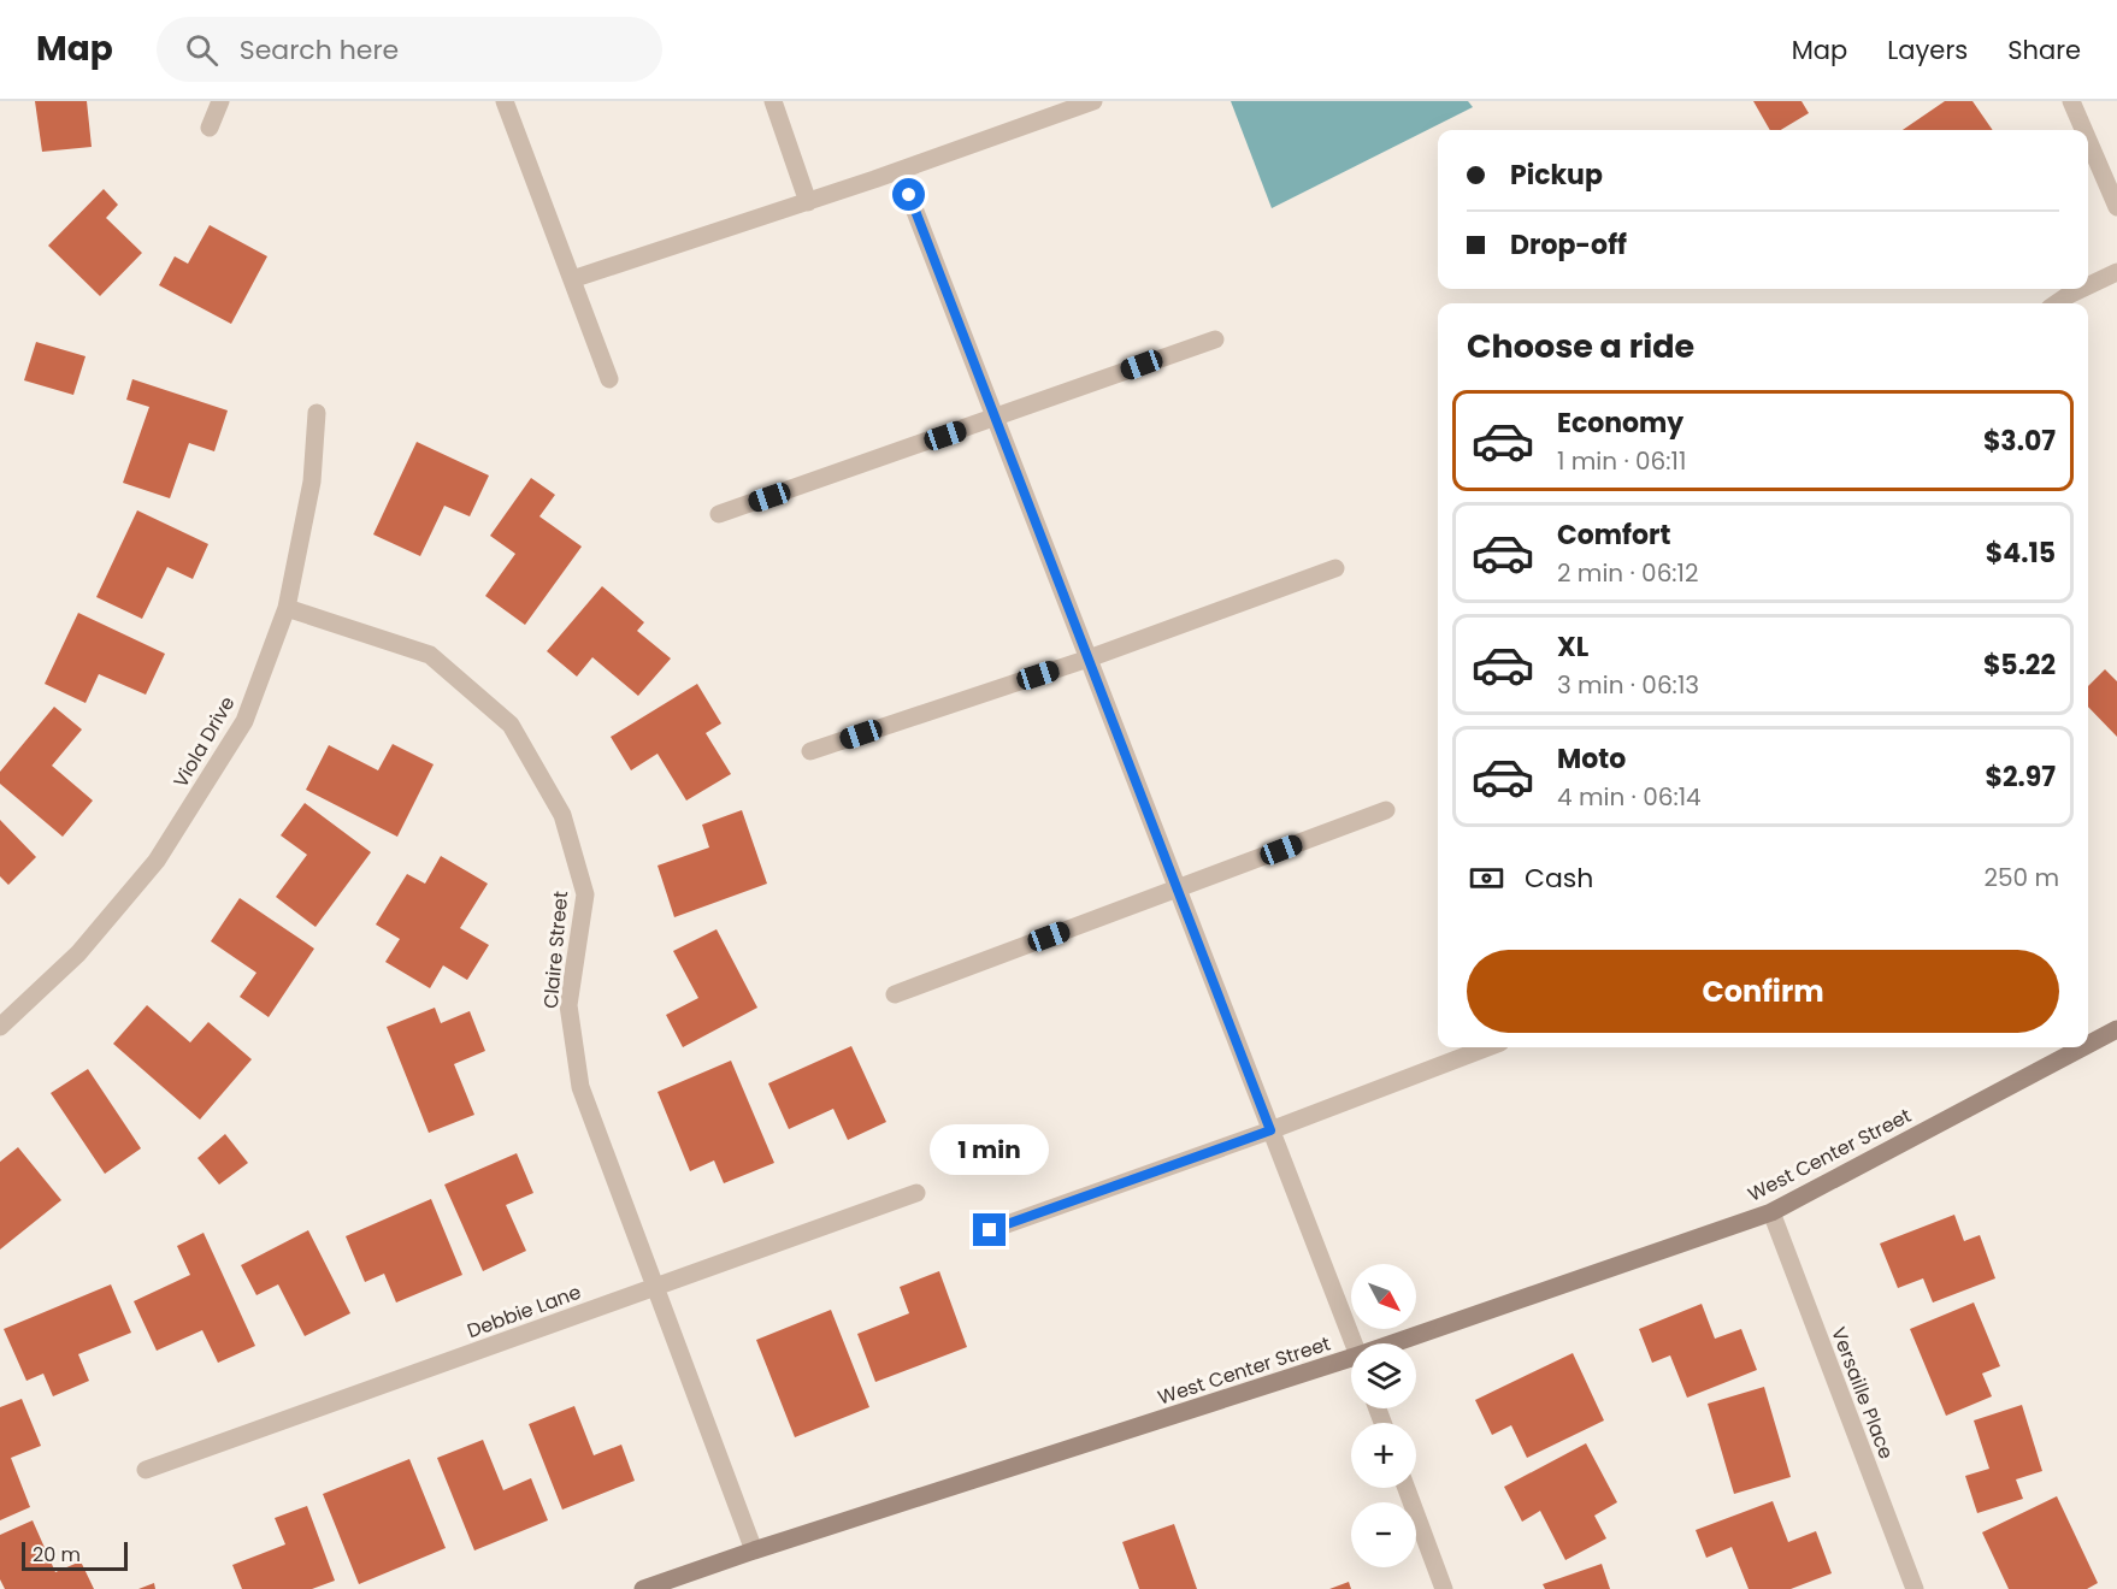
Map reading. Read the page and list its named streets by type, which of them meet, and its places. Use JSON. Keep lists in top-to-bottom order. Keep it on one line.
{"streets":{"main road":["West Center Street"],"street":["Viola Drive","Claire Street","Debbie Lane","Versaille Place"]},"crossings":[["Viola Drive","Claire Street"],["Claire Street","West Center Street"],["Claire Street","Debbie Lane"],["West Center Street","Versaille Place"]],"scale_bar":"20 m","north":"bottom right","page":{"header":"Map","search":"Search here","nav":["Map","Layers","Share"],"banner":["Pickup","Drop-off"],"heading":"Choose a ride","list":[{"name":"Economy","note":"1 min · 06:11","value":"$3.07"},{"name":"Comfort","note":"2 min · 06:12","value":"$4.15"},{"name":"XL","note":"3 min · 06:13","value":"$5.22"},{"name":"Moto","note":"4 min · 06:14","value":"$2.97"}],"pay":["Cash","250 m"],"buttons":"Confirm","bubble":"1 min","map_buttons":["+","−"],"scale":"20 m"}}
